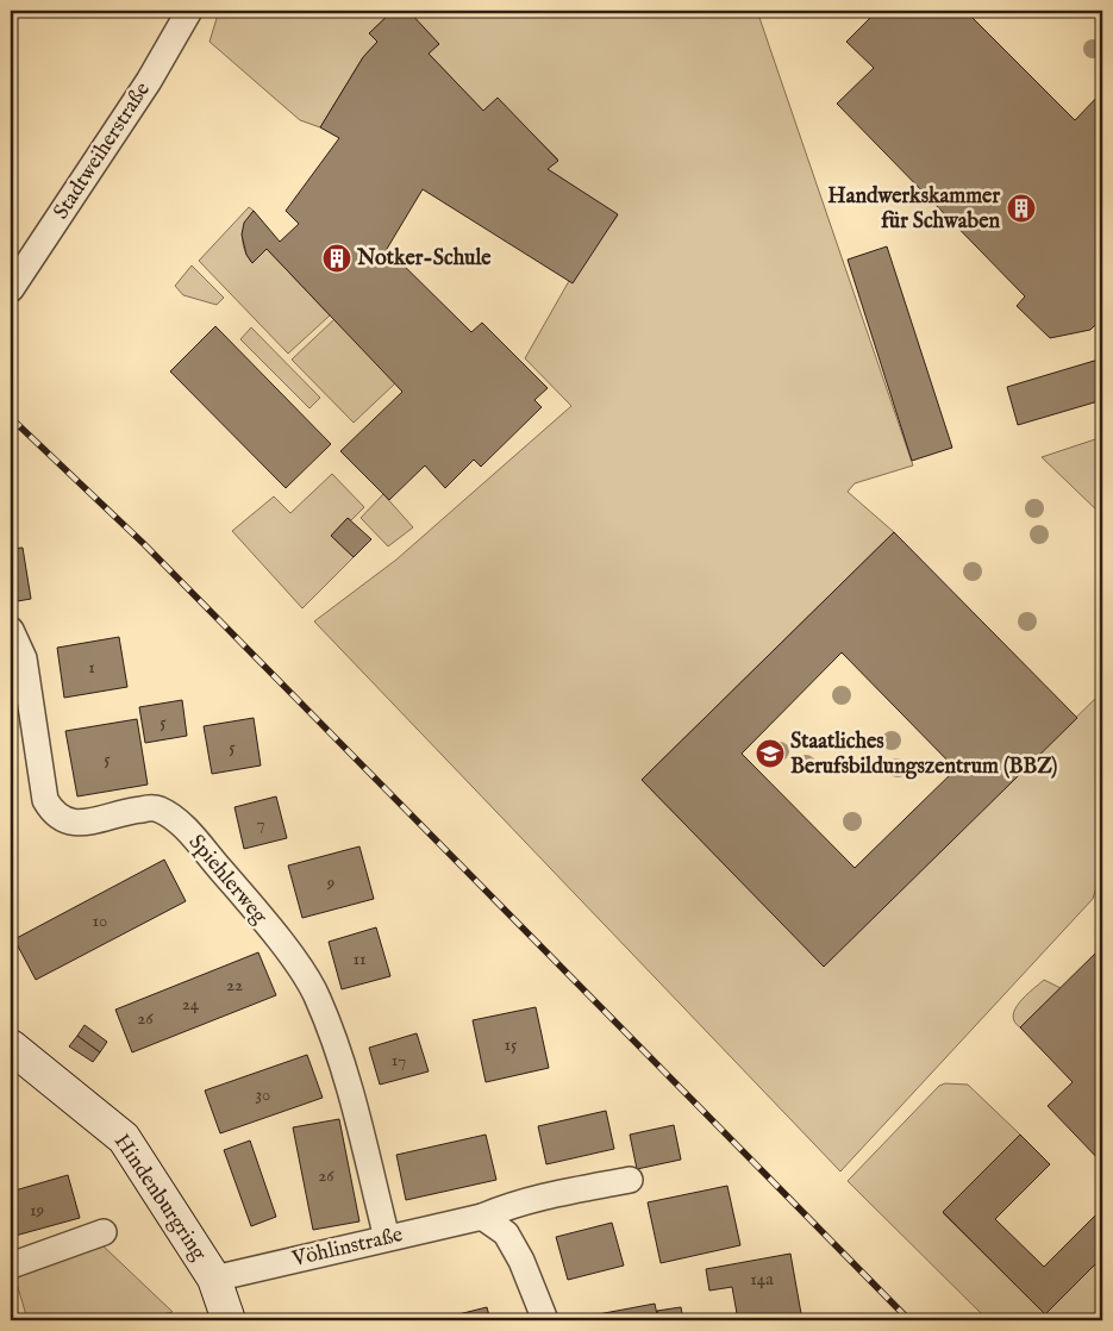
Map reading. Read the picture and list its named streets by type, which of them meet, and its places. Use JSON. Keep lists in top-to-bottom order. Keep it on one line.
{"streets":{"main road":["Hindenburgring"],"street":["Stadtweiherstraße","Spiehlerweg","Vöhlinstraße"]},"crossings":[["Spiehlerweg","Vöhlinstraße"],["Hindenburgring","Vöhlinstraße"]],"places":{"building":["Handwerkskammer für Schwaben","Notker-Schule"],"school or university":["Staatliches Berufsbildungszentrum (BBZ)"]},"house_numbers":["1","5","5","5","7","9","10","11","22","24","26","15","17","30","26","19","14a"]}
